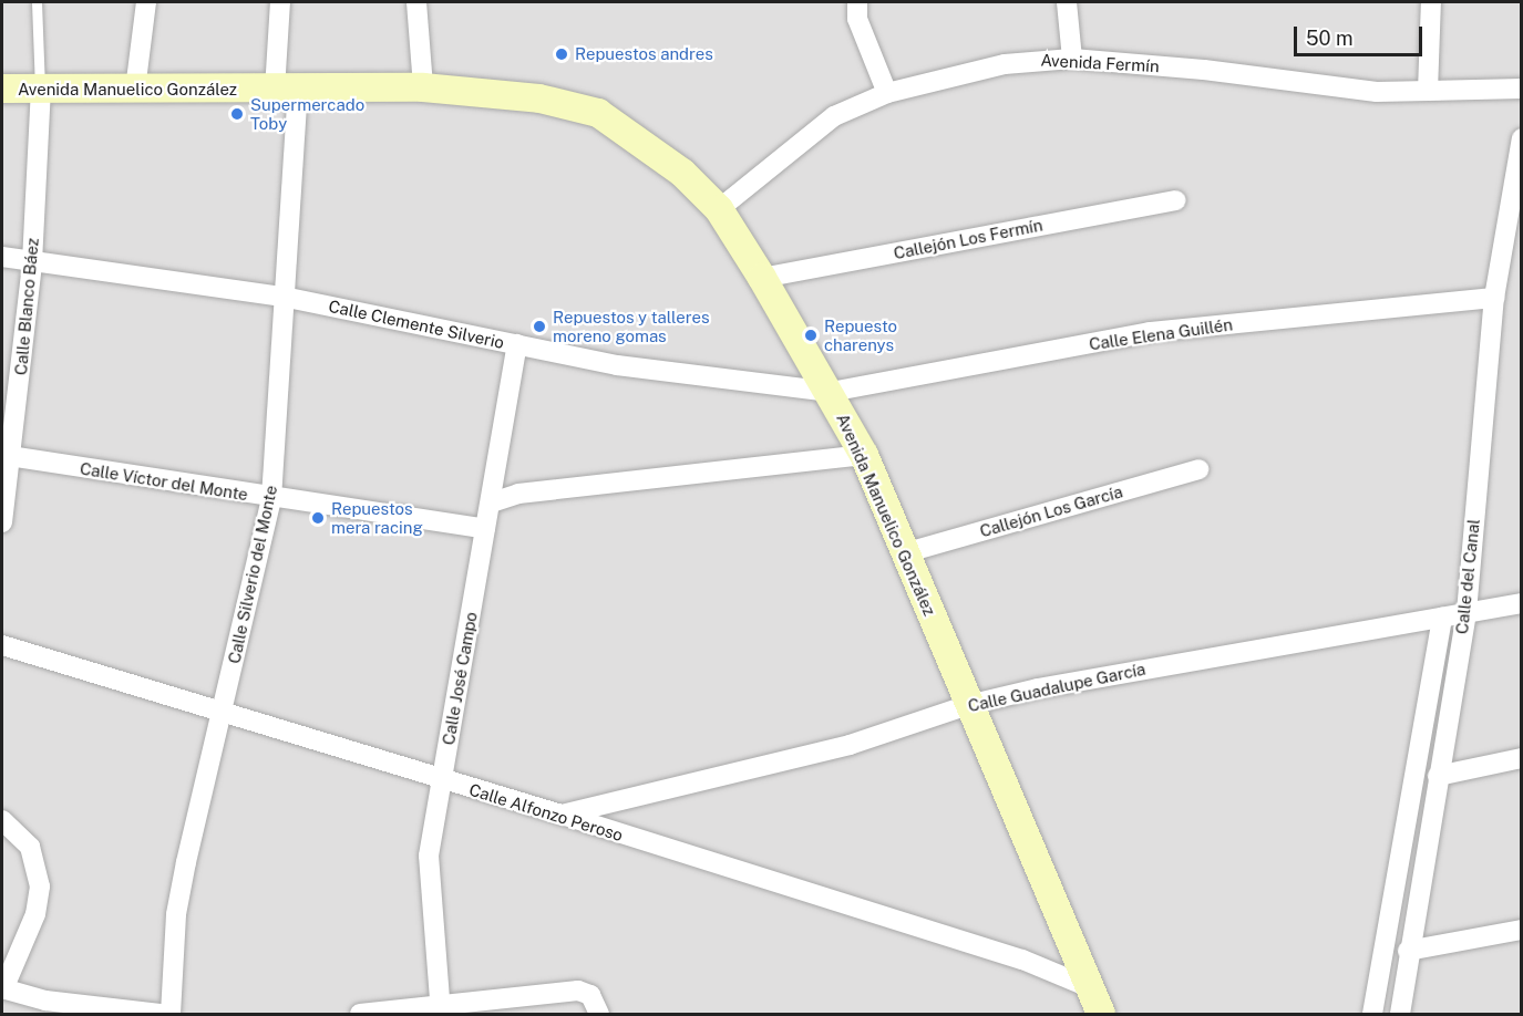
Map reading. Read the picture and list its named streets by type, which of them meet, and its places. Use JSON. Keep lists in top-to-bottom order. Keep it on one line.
{"streets":{"street":["Avenida Fermín","Avenida Manuelico González","Callejón Los Fermín","Calle Blanco Báez","Calle Clemente Silverio","Calle Elena Guillén","Calle Víctor del Monte","Callejón Los García","Calle Silverio del Monte","Calle del Canal","Calle José Campo","Calle Guadalupe García","Calle Alfonzo Peroso"]},"crossings":[["Avenida Fermín","Avenida Manuelico González"],["Avenida Manuelico González","Callejón Los Fermín"],["Avenida Manuelico González","Calle Blanco Báez"],["Avenida Manuelico González","Calle Clemente Silverio"],["Avenida Manuelico González","Calle Elena Guillén"],["Avenida Manuelico González","Callejón Los García"],["Avenida Manuelico González","Calle Silverio del Monte"],["Avenida Manuelico González","Calle Guadalupe García"],["Avenida Manuelico González","Calle Alfonzo Peroso"],["Calle Blanco Báez","Calle Clemente Silverio"],["Calle Blanco Báez","Calle Víctor del Monte"],["Calle Clemente Silverio","Calle Elena Guillén"],["Calle Clemente Silverio","Calle Silverio del Monte"],["Calle Clemente Silverio","Calle José Campo"],["Calle Elena Guillén","Calle del Canal"],["Calle Víctor del Monte","Calle Silverio del Monte"],["Calle Víctor del Monte","Calle José Campo"],["Calle Silverio del Monte","Calle Alfonzo Peroso"],["Calle del Canal","Calle Guadalupe García"],["Calle José Campo","Calle Alfonzo Peroso"],["Calle Guadalupe García","Calle Alfonzo Peroso"]],"places":["Repuestos andres","Supermercado Toby","Repuestos y talleres moreno gomas","Repuesto charenys","Repuestos mera racing"],"scale_bar":"50 m"}
